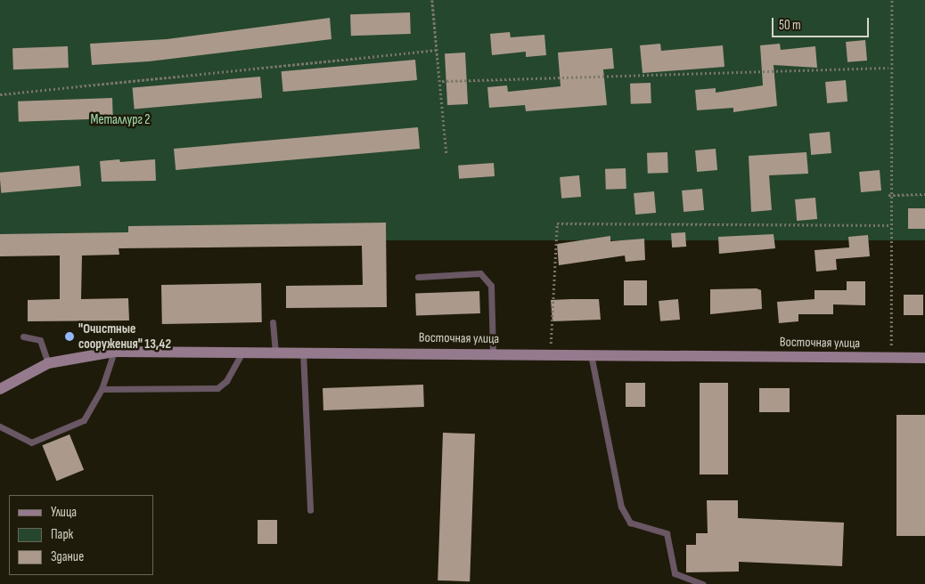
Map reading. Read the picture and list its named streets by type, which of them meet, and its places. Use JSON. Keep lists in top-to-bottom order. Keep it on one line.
{"streets":{"main road":["Восточная улица"]},"parks":["Металлург 2"],"places":["\"Очистные сооружения\" 13,42"],"legend":["Улица","Парк","Здание"],"scale_bar":"50 m"}
